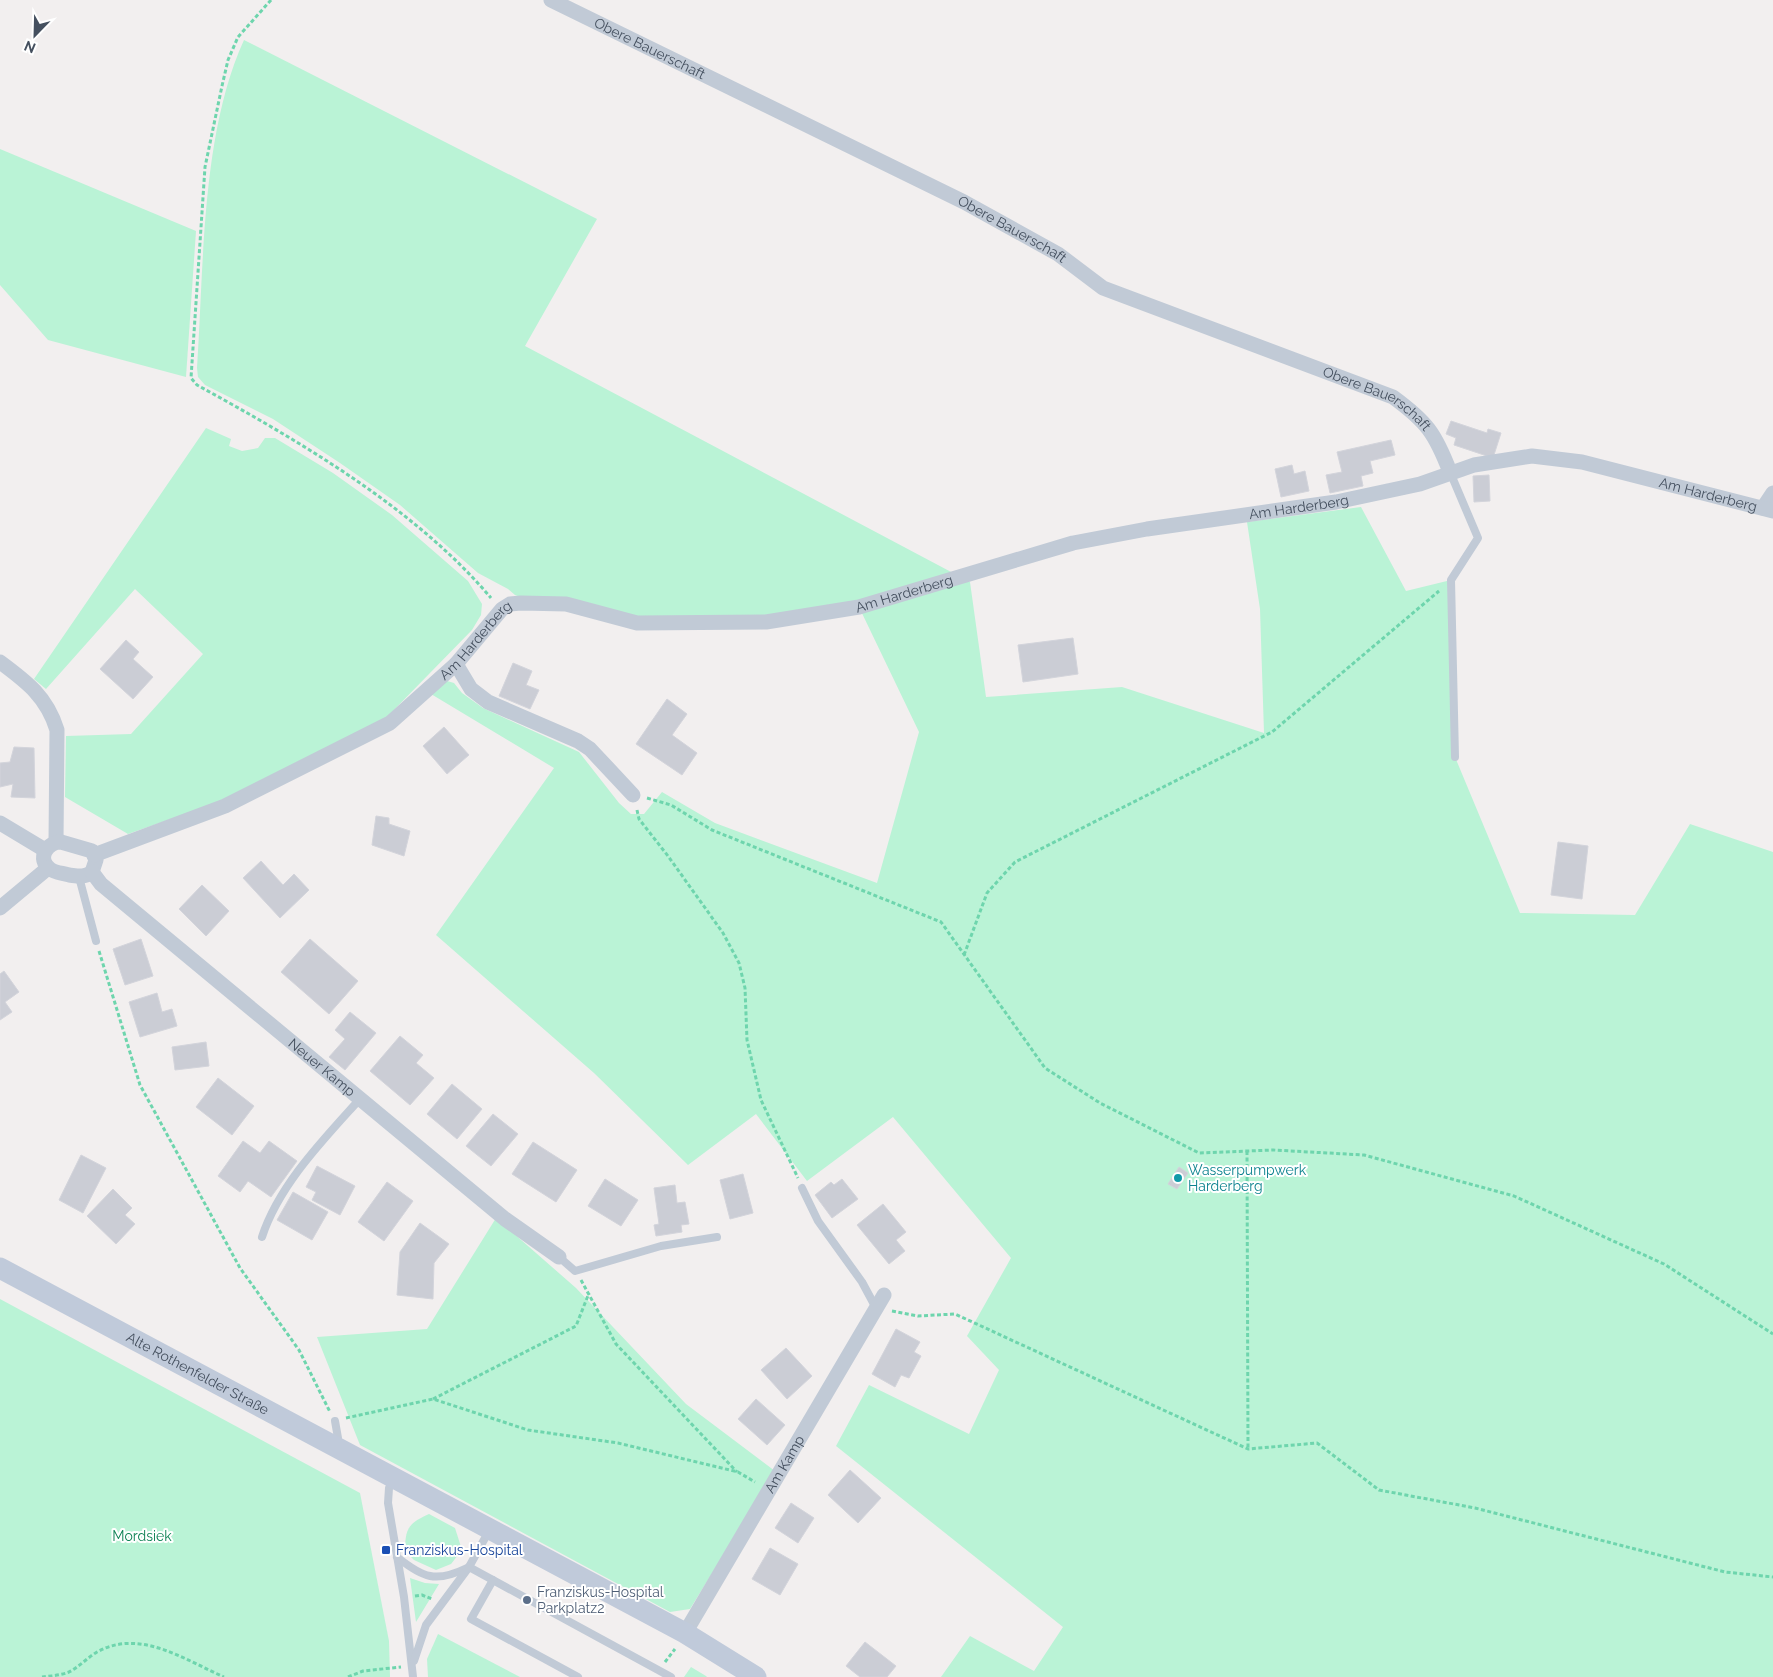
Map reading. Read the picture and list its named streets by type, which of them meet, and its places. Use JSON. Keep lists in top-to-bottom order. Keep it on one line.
{"streets":{"street":["Obere Bauerschaft","Am Harderberg","Neuer Kamp","Alte Rothenfelder Straße","Am Kamp"]},"crossings":[["Obere Bauerschaft","Am Harderberg"],["Alte Rothenfelder Straße","Am Kamp"]],"parks":["Mordsiek"],"places":{"other":["Wasserpumpwerk Harderberg","Franziskus-Hospital Parkplatz2"],"transit":["Franziskus-Hospital"]},"north":"bottom left"}
